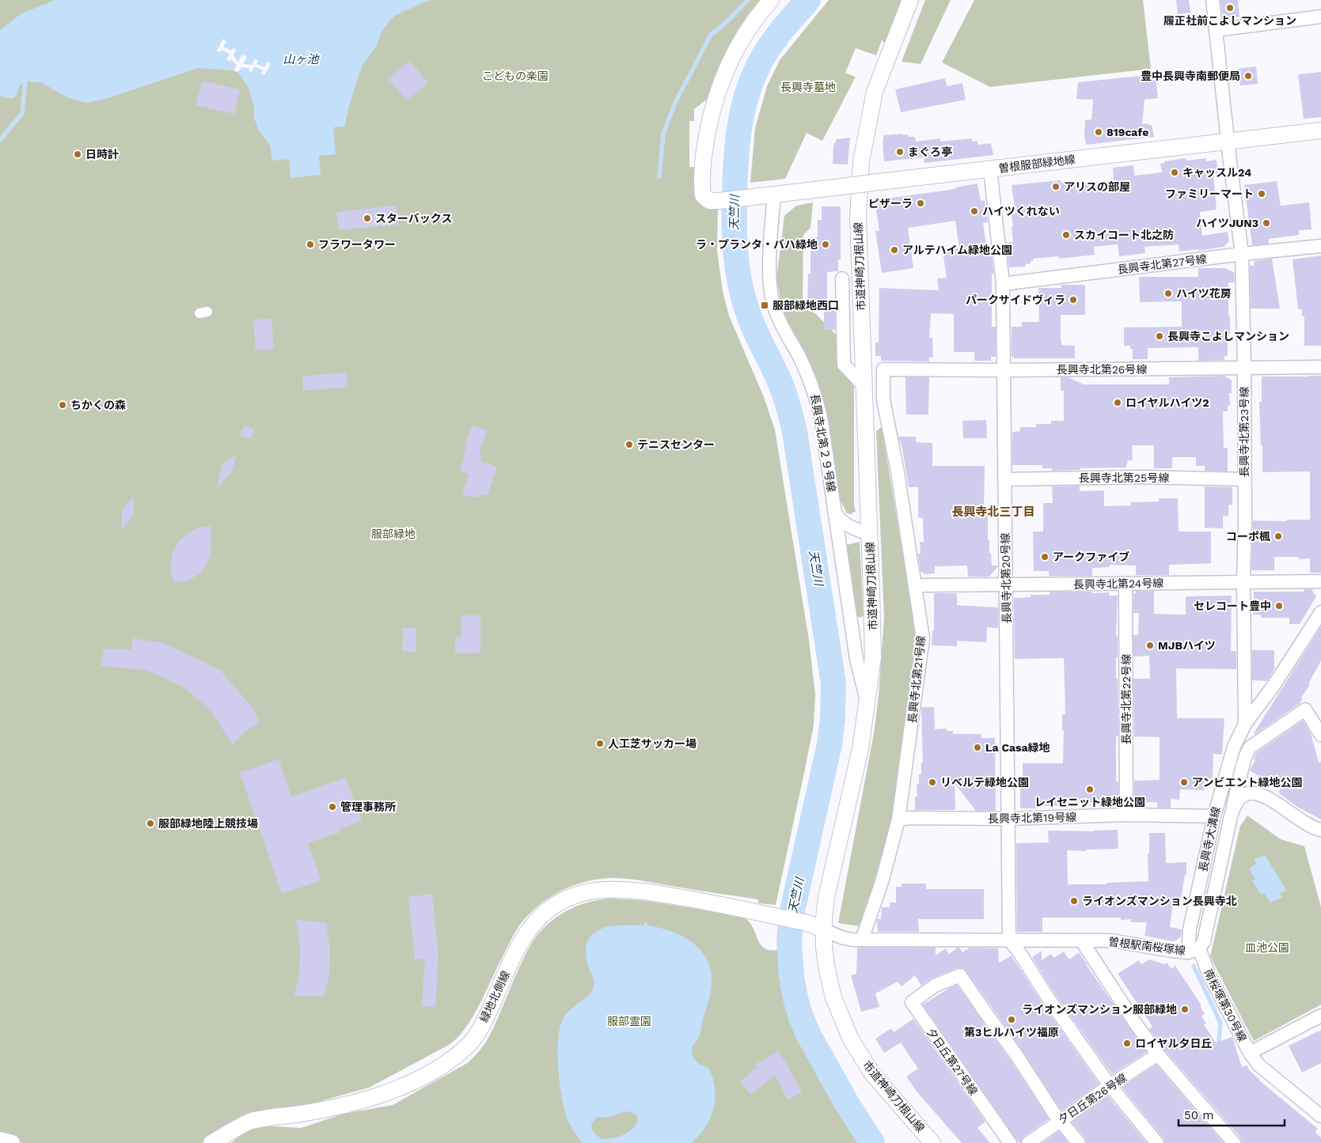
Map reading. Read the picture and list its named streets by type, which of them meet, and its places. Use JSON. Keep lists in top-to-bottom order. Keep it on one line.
{"streets":{"street":["曽根服部緑地線","長興寺北第27号線","市道神崎刀根山線","長興寺北第26号線","長興寺北第23号線","長興寺北第２９号線","長興寺北第25号線","長興寺北第20号線","長興寺北第24号線","長興寺北第21号線","長興寺北第22号線","長興寺北第19号線","長興寺大溝線","曽根駅南桜塚線","緑地北側線","南桜塚第30号線","夕日丘第27号線","夕日丘第26号線"]},"crossings":[["曽根服部緑地線","長興寺北第23号線"],["曽根服部緑地線","長興寺北第２９号線"],["曽根服部緑地線","長興寺北第20号線"],["長興寺北第27号線","長興寺北第23号線"],["長興寺北第27号線","長興寺北第20号線"],["市道神崎刀根山線","長興寺北第２９号線"],["市道神崎刀根山線","曽根駅南桜塚線"],["市道神崎刀根山線","緑地北側線"],["長興寺北第26号線","長興寺北第23号線"],["長興寺北第26号線","長興寺北第20号線"],["長興寺北第26号線","長興寺北第21号線"],["長興寺北第23号線","長興寺北第25号線"],["長興寺北第23号線","長興寺北第24号線"],["長興寺北第23号線","長興寺大溝線"],["長興寺北第25号線","長興寺北第20号線"],["長興寺北第20号線","長興寺北第24号線"],["長興寺北第20号線","長興寺北第19号線"],["長興寺北第20号線","曽根駅南桜塚線"],["長興寺北第24号線","長興寺北第21号線"],["長興寺北第24号線","長興寺北第22号線"],["長興寺北第21号線","長興寺北第19号線"],["長興寺北第21号線","曽根駅南桜塚線"],["長興寺北第22号線","長興寺北第19号線"],["長興寺北第19号線","長興寺大溝線"],["長興寺大溝線","曽根駅南桜塚線"],["長興寺大溝線","南桜塚第30号線"],["曽根駅南桜塚線","緑地北側線"],["曽根駅南桜塚線","南桜塚第30号線"],["夕日丘第27号線","夕日丘第26号線"]],"districts":["長興寺北三丁目"],"water":["山ヶ池","天竺川"],"parks":["こどもの楽園","長興寺墓地","服部緑地","皿池公園","服部霊園"],"places":{"other":["履正社前こよしマンション","豊中長興寺南郵便局","819cafe","まぐろ亭","日時計","キャッスル24","アリスの部屋","ファミリーマート","ピザーラ","ハイツくれない","スターバックス","ハイツJUN3","スカイコート北之防","フラワータワー","ラ・プランタ・バハ緑地","アルテハイム緑地公園","ハイツ花房","パークサイドヴィラ","長興寺こよしマンション","ロイヤルハイツ2","ちかくの森","テニスセンター","コーポ楓","アークファイブ","セレコート豊中","MJBハイツ","人工芝サッカー場","La Casa緑地","リベルテ緑地公園","アンビエント緑地公園","レイセニット緑地公園","管理事務所","服部緑地陸上競技場","ライオンズマンション長興寺北","ライオンズマンション服部緑地","第3ヒルハイツ福原","ロイヤル夕日丘"],"transit":["服部緑地西口"]},"scale_bar":"50 m"}
